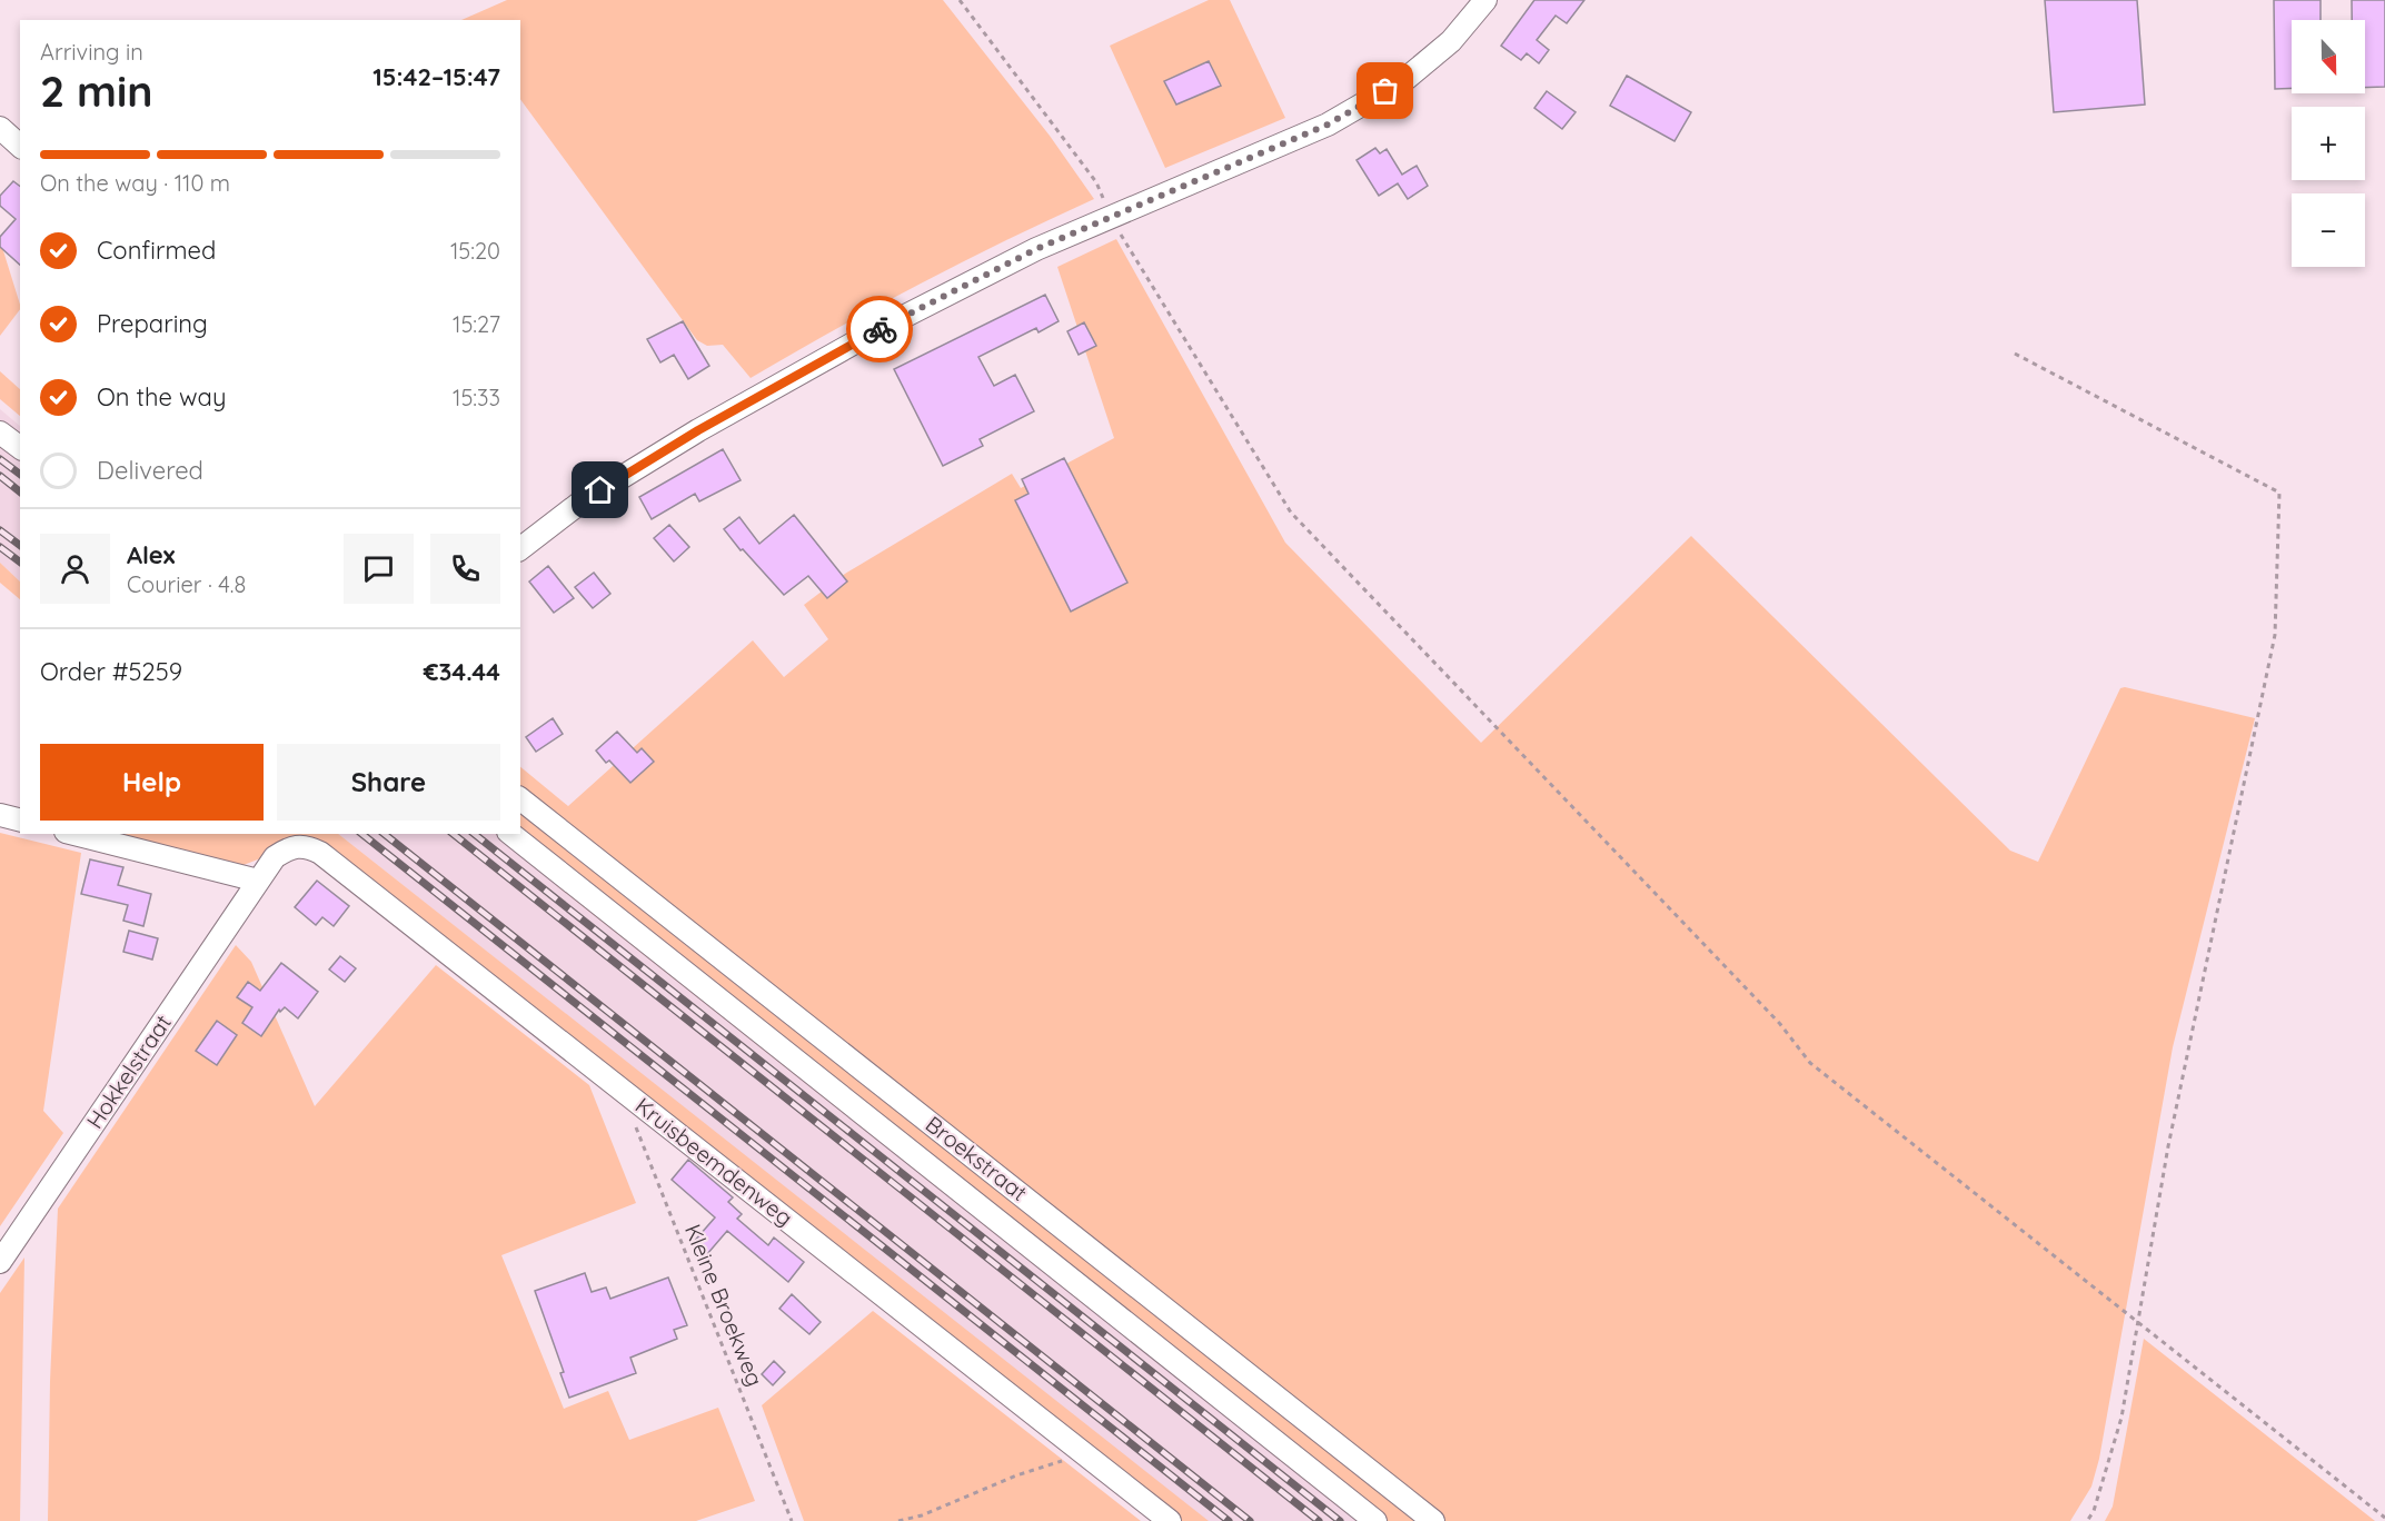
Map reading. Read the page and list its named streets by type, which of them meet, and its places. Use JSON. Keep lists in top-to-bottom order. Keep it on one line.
{"streets":{"street":["Hokkelstraat","Broekstraat","Kruisbeemdenweg"],"path":["Kleine Broekweg"]},"crossings":[["Hokkelstraat","Kruisbeemdenweg"],["Kruisbeemdenweg","Kleine Broekweg"]],"north":"bottom","page":{"map_buttons":["+","−"],"heading":["2 min","Arriving in","15:42–15:47"],"panel":["Alex","Courier · 4.8","Order #5259","€34.44"],"bar":"On the way · 110 m","list":[["Confirmed","15:20"],["Preparing","15:27"],["On the way","15:33"],"Delivered"],"buttons":["Help","Share"]}}
